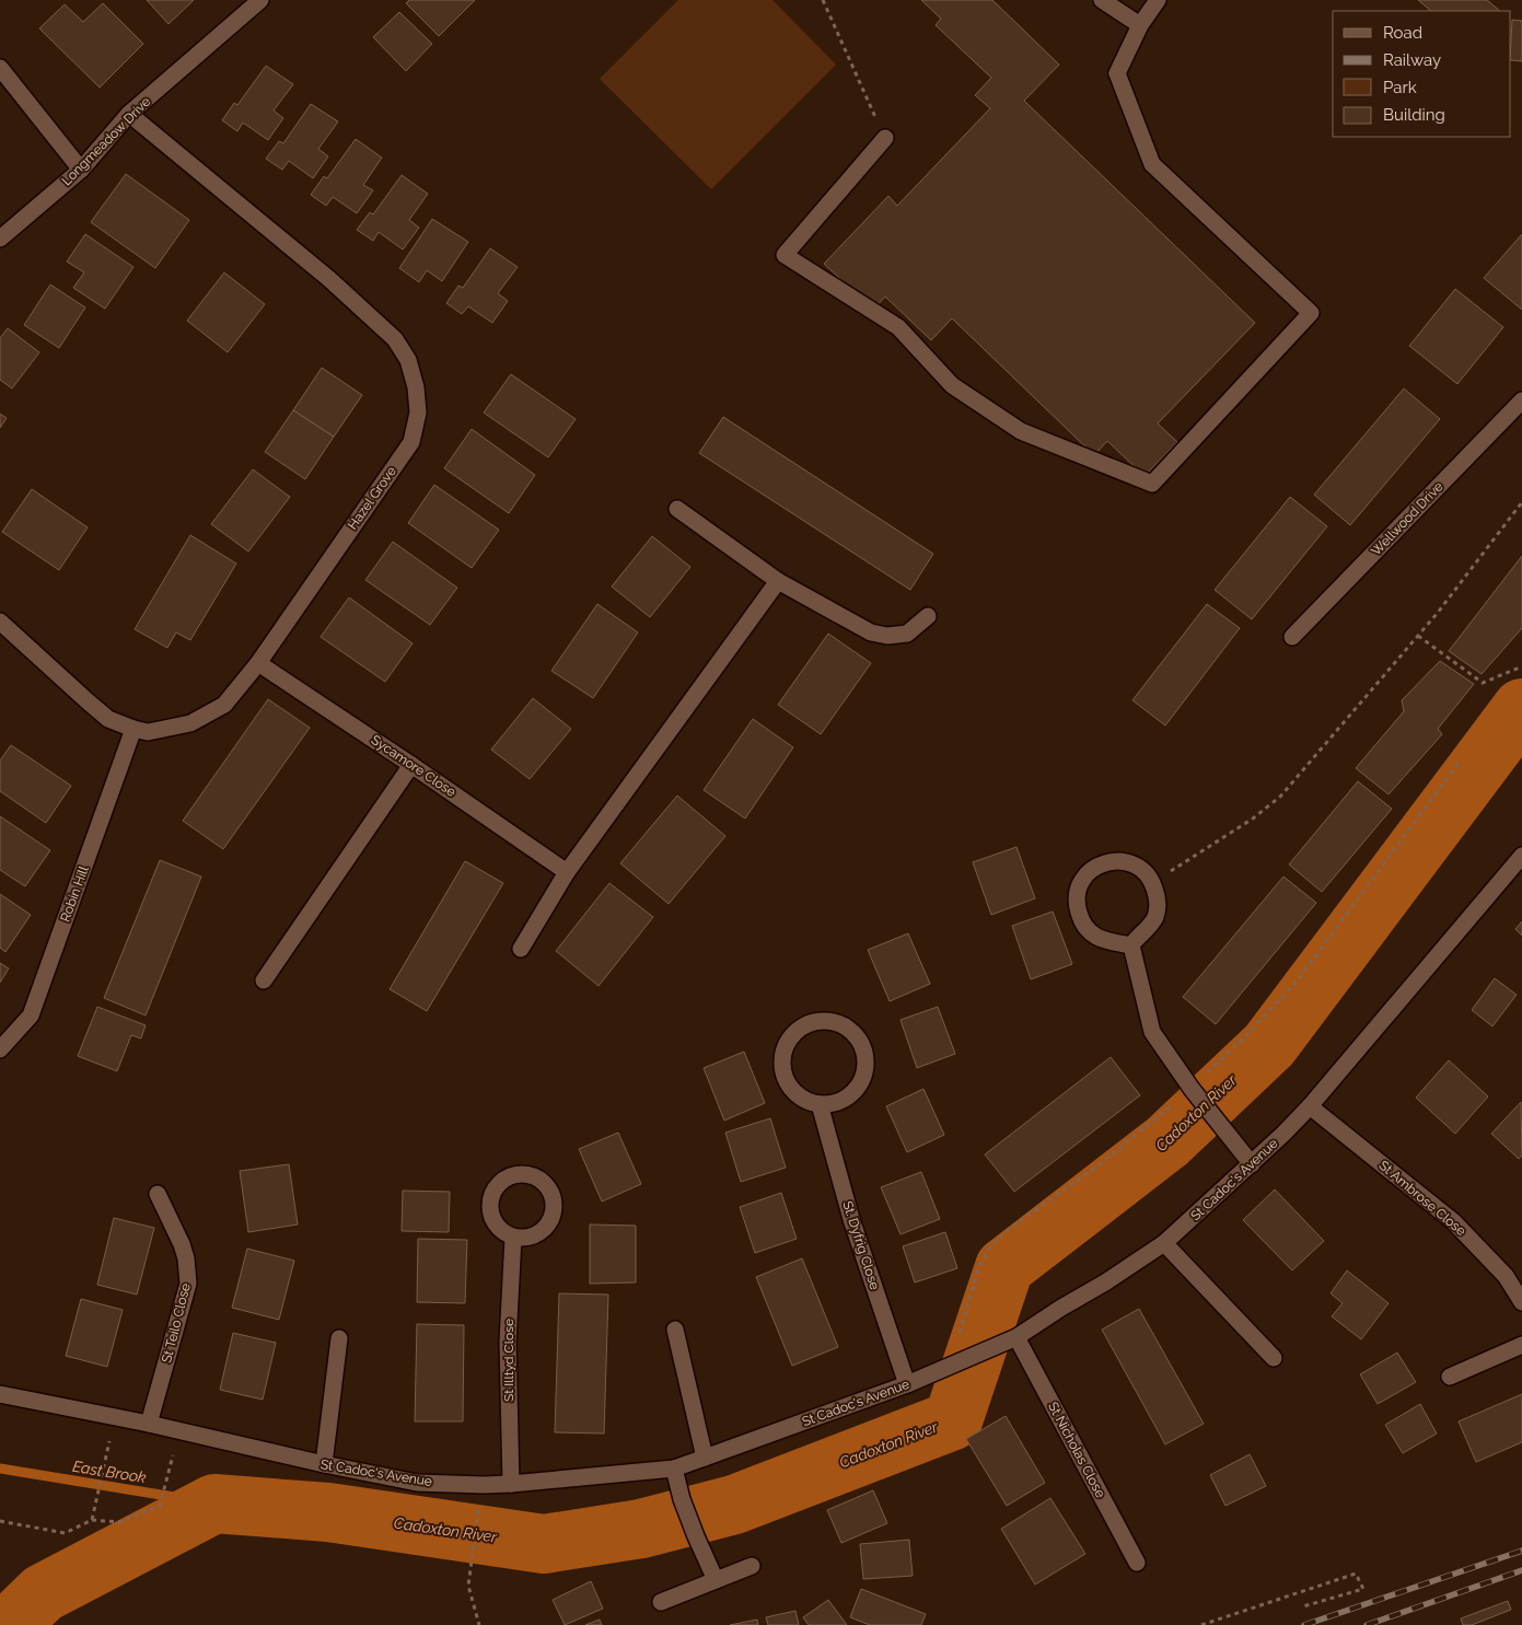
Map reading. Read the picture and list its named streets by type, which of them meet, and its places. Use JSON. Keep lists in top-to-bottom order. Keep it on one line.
{"streets":{"street":["Longmeadow Drive","Hazel Grove","Wellwood Drive","Sycamore Close","Robin Hill","St Cadoc's Avenue","St Ambrose Close","St. Dyfrig Close","St Teilo Close","St Illtyd Close","St Nicholas Close"]},"crossings":[["Longmeadow Drive","Hazel Grove"],["Hazel Grove","Sycamore Close"],["Hazel Grove","Robin Hill"],["St Cadoc's Avenue","St Ambrose Close"],["St Cadoc's Avenue","St. Dyfrig Close"],["St Cadoc's Avenue","St Teilo Close"],["St Cadoc's Avenue","St Illtyd Close"],["St Cadoc's Avenue","St Nicholas Close"]],"water":["Cadoxton River","East Brook"],"legend":["Road","Railway","Park","Building"]}
